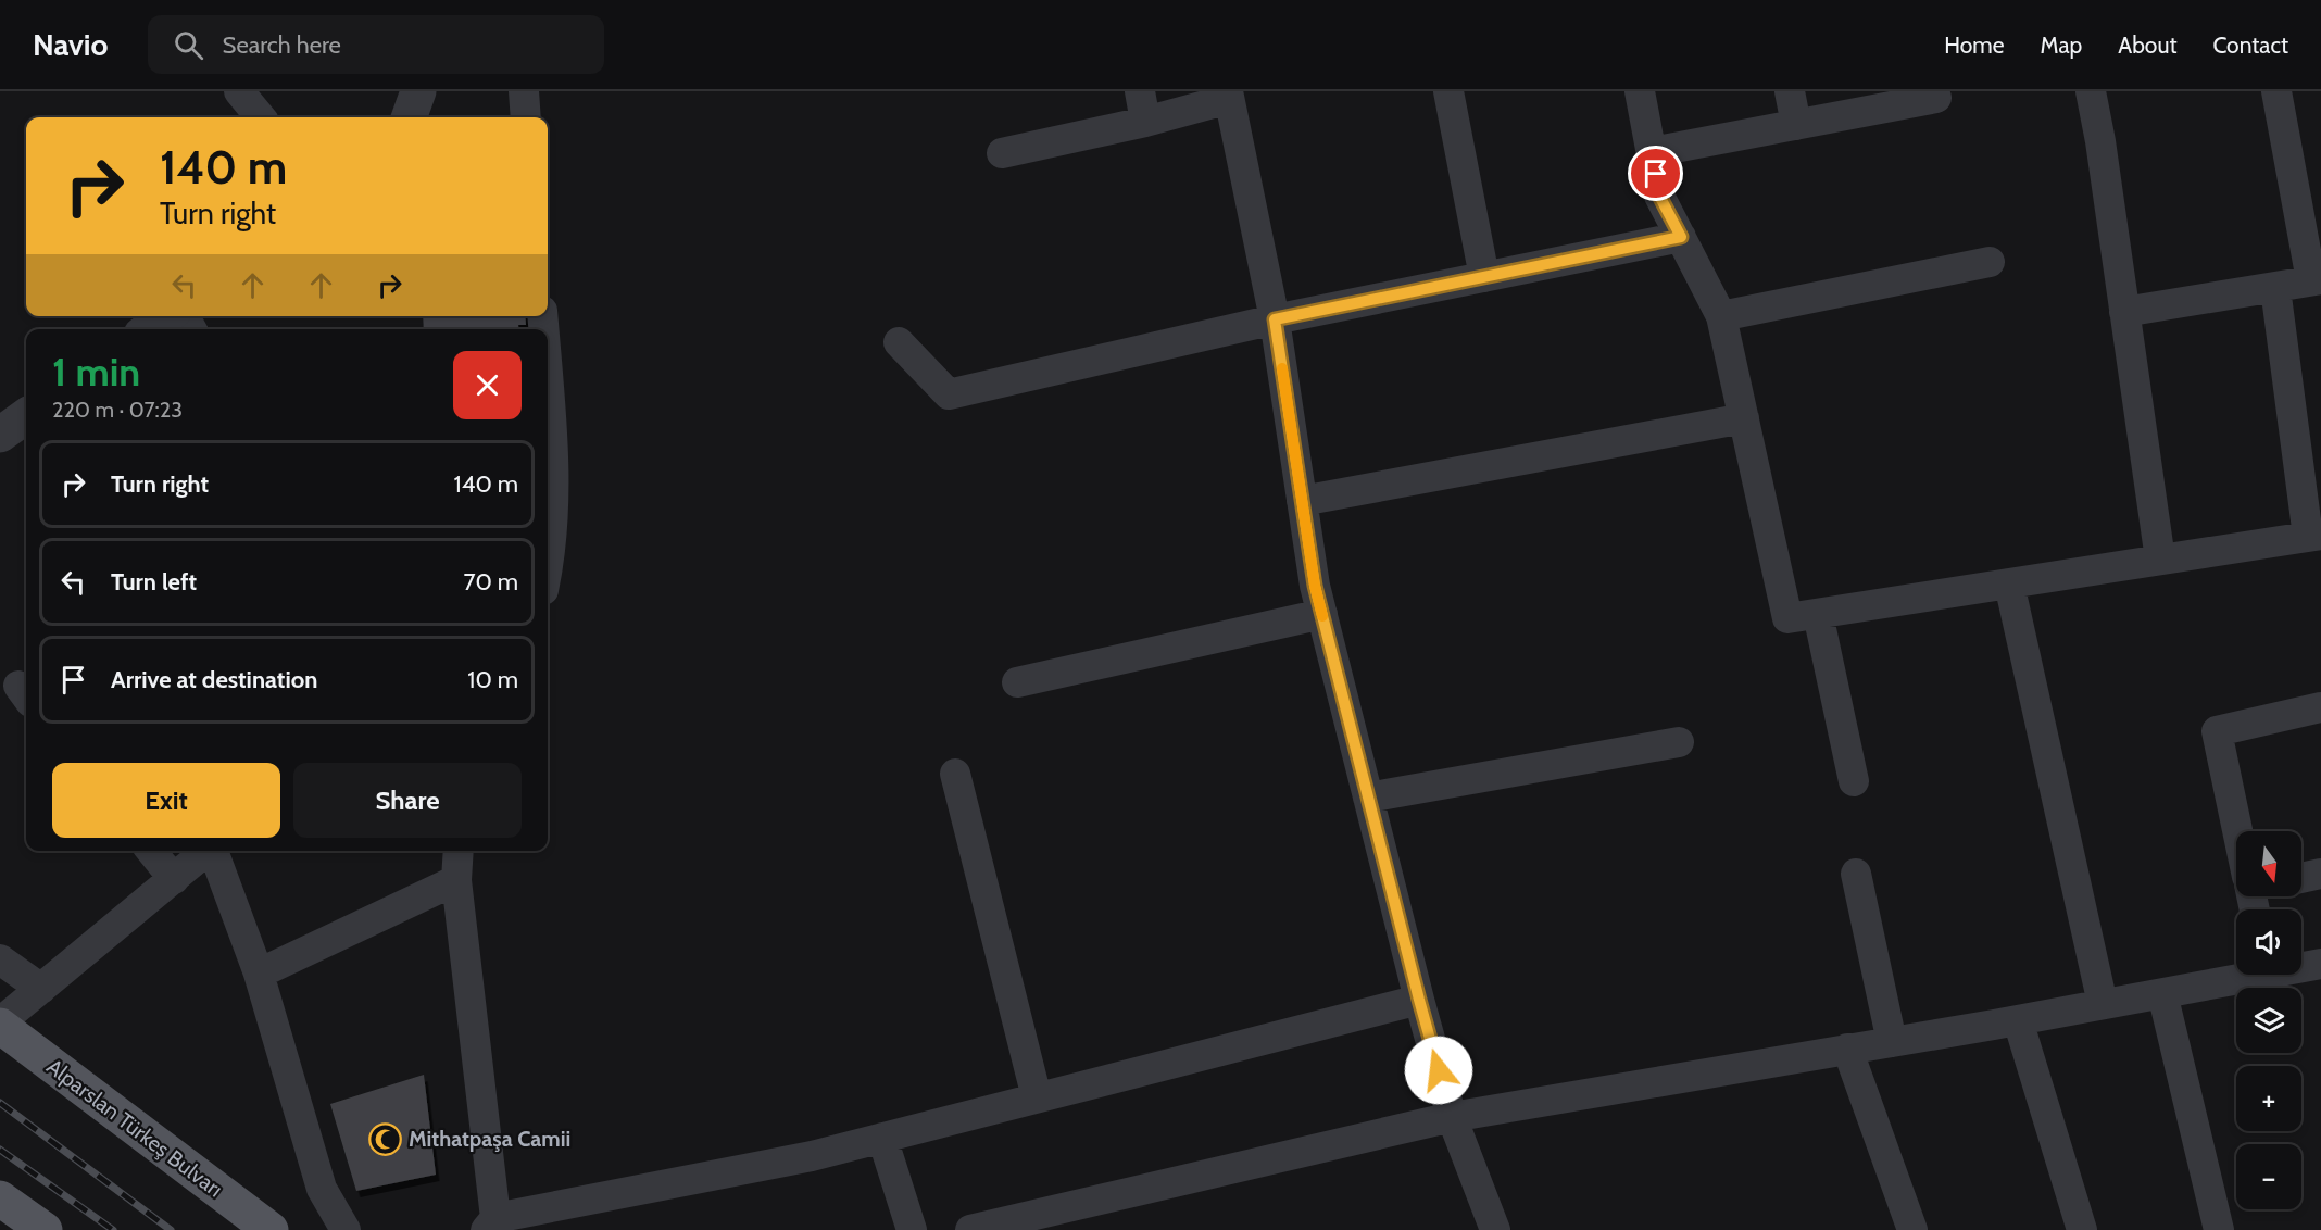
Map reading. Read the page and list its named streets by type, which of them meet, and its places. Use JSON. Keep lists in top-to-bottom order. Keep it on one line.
{"streets":{"main road":["Alparslan Türkeş Bulvarı"]},"places":{"mosque":["Mithatpaşa Camii"]},"north":"bottom","page":{"header":"Navio","search":"Search here","nav":["Home","Map","About","Contact"],"turn":["140 m","Turn right"],"heading":["1 min","220 m · 07:23"],"list":[{"name":"Turn right","value":"140 m"},{"name":"Turn left","value":"70 m"},{"name":"Arrive at destination","value":"10 m"}],"buttons":["Exit","Share"],"map_buttons":["+","−"]}}
